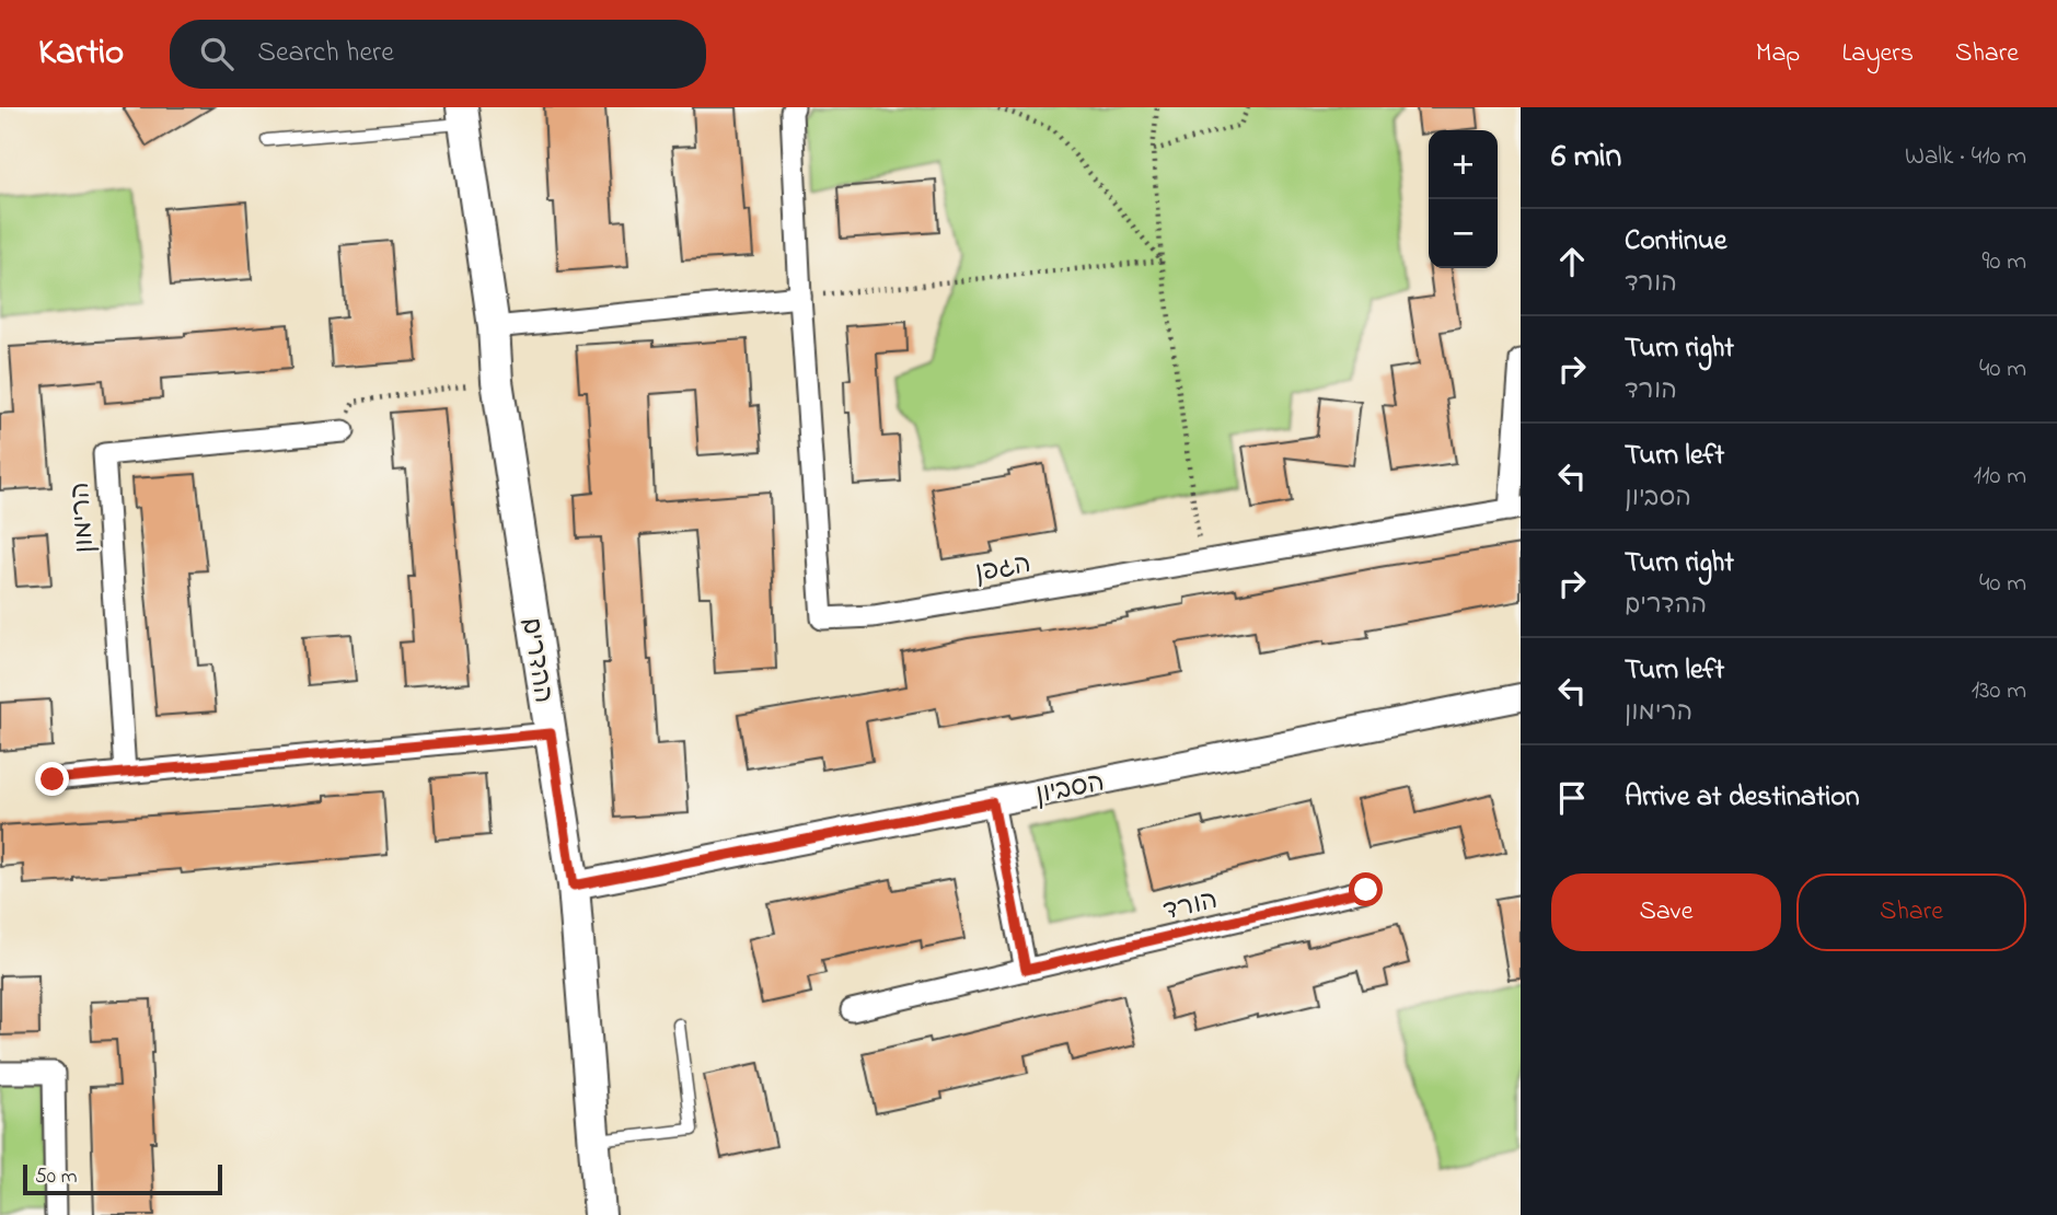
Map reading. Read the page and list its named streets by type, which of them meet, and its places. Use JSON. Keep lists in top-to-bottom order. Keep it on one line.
{"streets":{"main road":["ההדרים"],"street":["הרימון","הגפן","הסביון","הורד"]},"crossings":[["ההדרים","הסביון"]],"scale_bar":"50 m","page":{"header":"Kartio","search":"Search here","nav":["Map","Layers","Share"],"heading":["6 min","Walk · 410 m"],"map_buttons":["+","−"],"list":[["Continue","הורד","90 m"],["Turn right","הורד","40 m"],["Turn left","הסביון","110 m"],["Turn right","ההדרים","40 m"],["Turn left","הרימון","130 m"],"Arrive at destination"],"buttons":["Save","Share"],"scale":"50 m"}}
